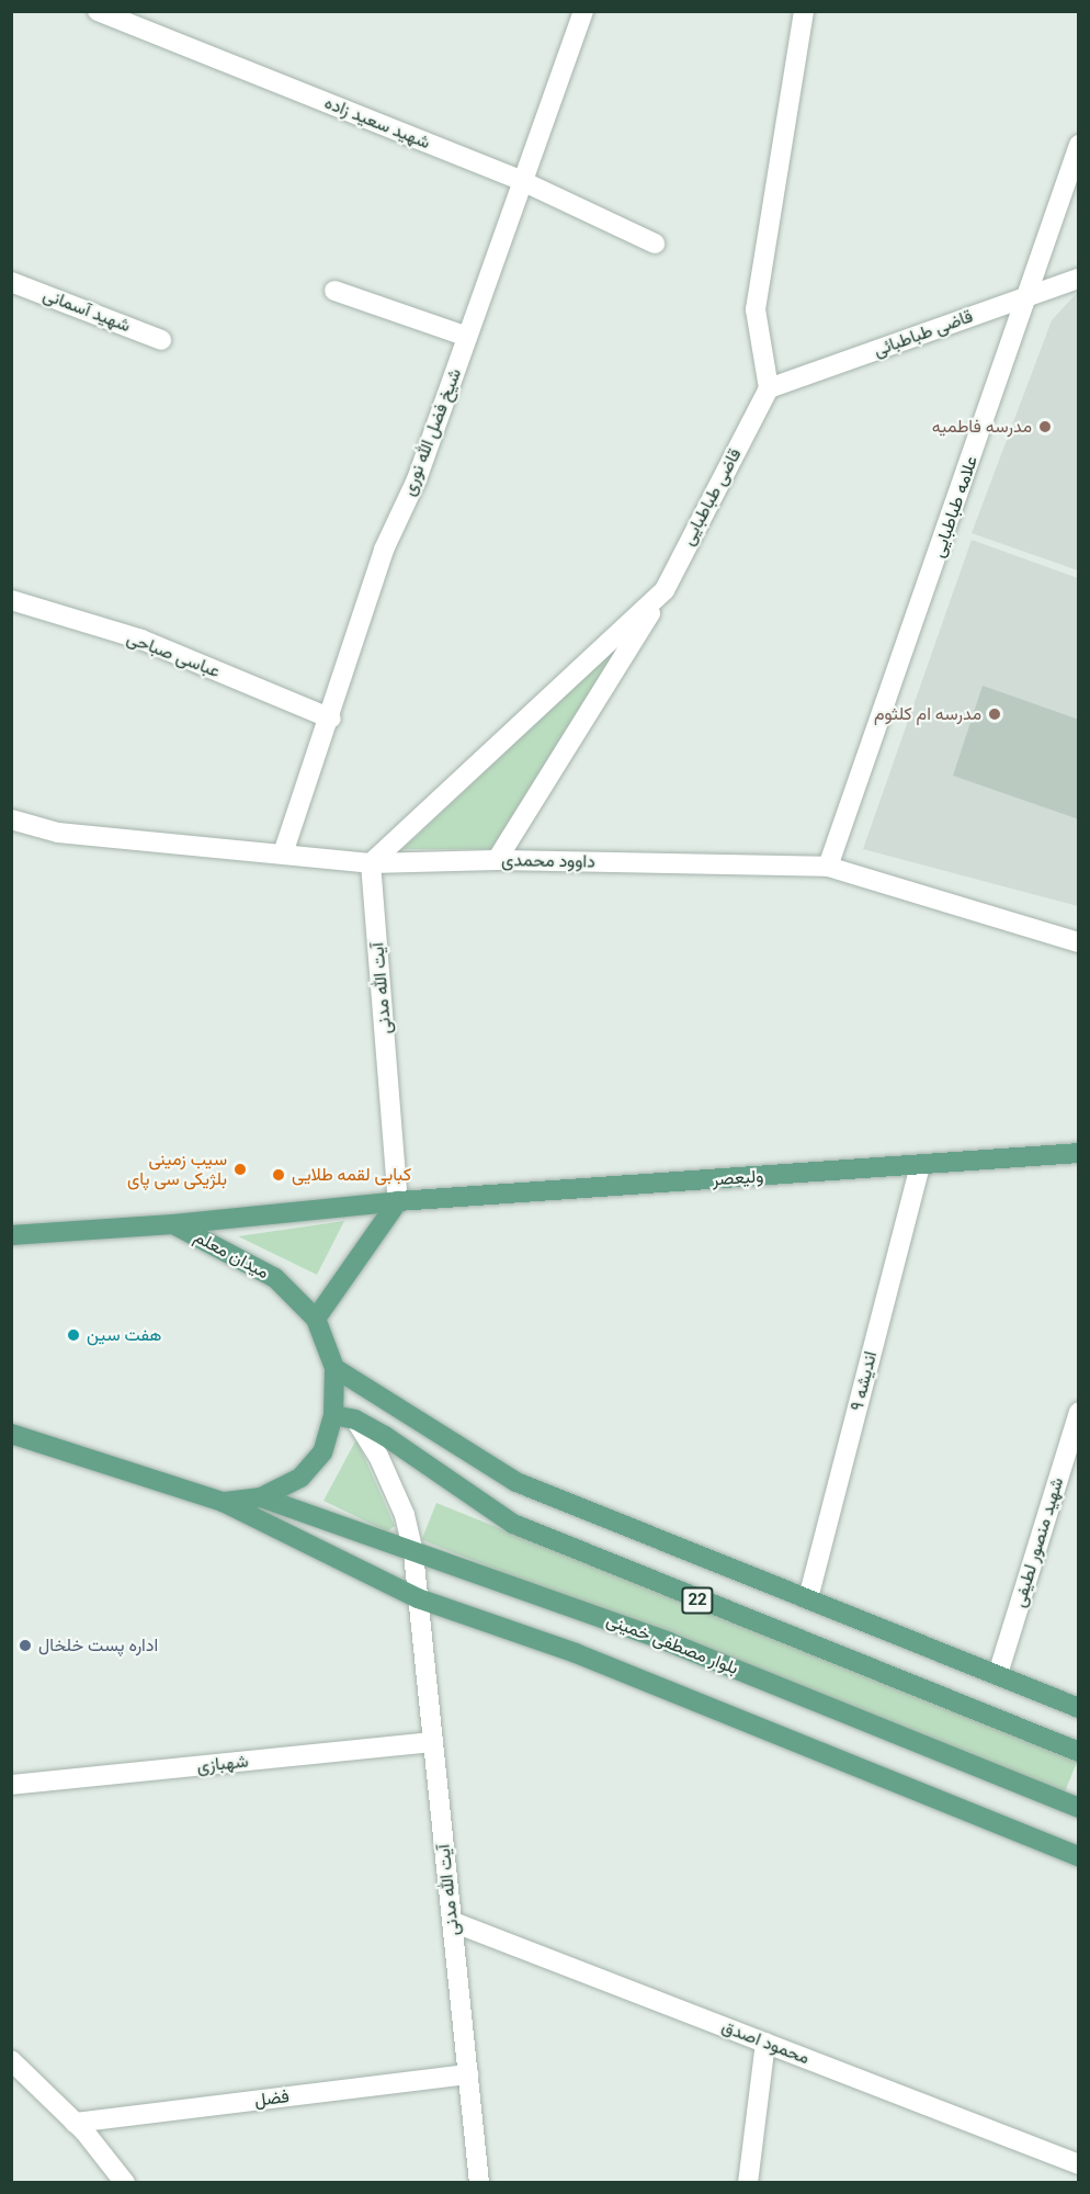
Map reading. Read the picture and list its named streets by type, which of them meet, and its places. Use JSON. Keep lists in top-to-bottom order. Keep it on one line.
{"streets":{"main road":["ولیعصر","میدان معلم","22","بلوار مصطفی خمینی"],"street":["شهید سعید زاده","شهید آسمانی","قاضی طباطبائی","شیخ فضل الله نوری","قاضی طباطبایی","علامه طباطبایی","عباسی صباحی","داوود محمدی","آیت الله مدنی","اندیشه ۹","شهید منصور لطیفی","شهبازی","آیت‌ الله مدنی","محمود اصدق","فضل"]},"crossings":[["شهید سعید زاده","شیخ فضل الله نوری"],["قاضی طباطبائی","قاضی طباطبایی"],["قاضی طباطبائی","علامه طباطبایی"],["شیخ فضل الله نوری","عباسی صباحی"],["شیخ فضل الله نوری","داوود محمدی"],["قاضی طباطبایی","داوود محمدی"],["قاضی طباطبایی","آیت الله مدنی"],["علامه طباطبایی","داوود محمدی"],["داوود محمدی","آیت الله مدنی"],["آیت الله مدنی","ولیعصر"],["ولیعصر","میدان معلم"],["ولیعصر","اندیشه ۹"],["میدان معلم","22"],["میدان معلم","بلوار مصطفی خمینی"],["22","آیت‌ الله مدنی"],["بلوار مصطفی خمینی","آیت‌ الله مدنی"],["شهبازی","آیت‌ الله مدنی"],["آیت‌ الله مدنی","محمود اصدق"],["آیت‌ الله مدنی","فضل"]],"places":["مدرسه فاطمیه","مدرسه ام کلثوم","سیب زمینی بلژیکی سی پای","کبابی لقمه طلایی","هفت سین","اداره پست خلخال"]}
